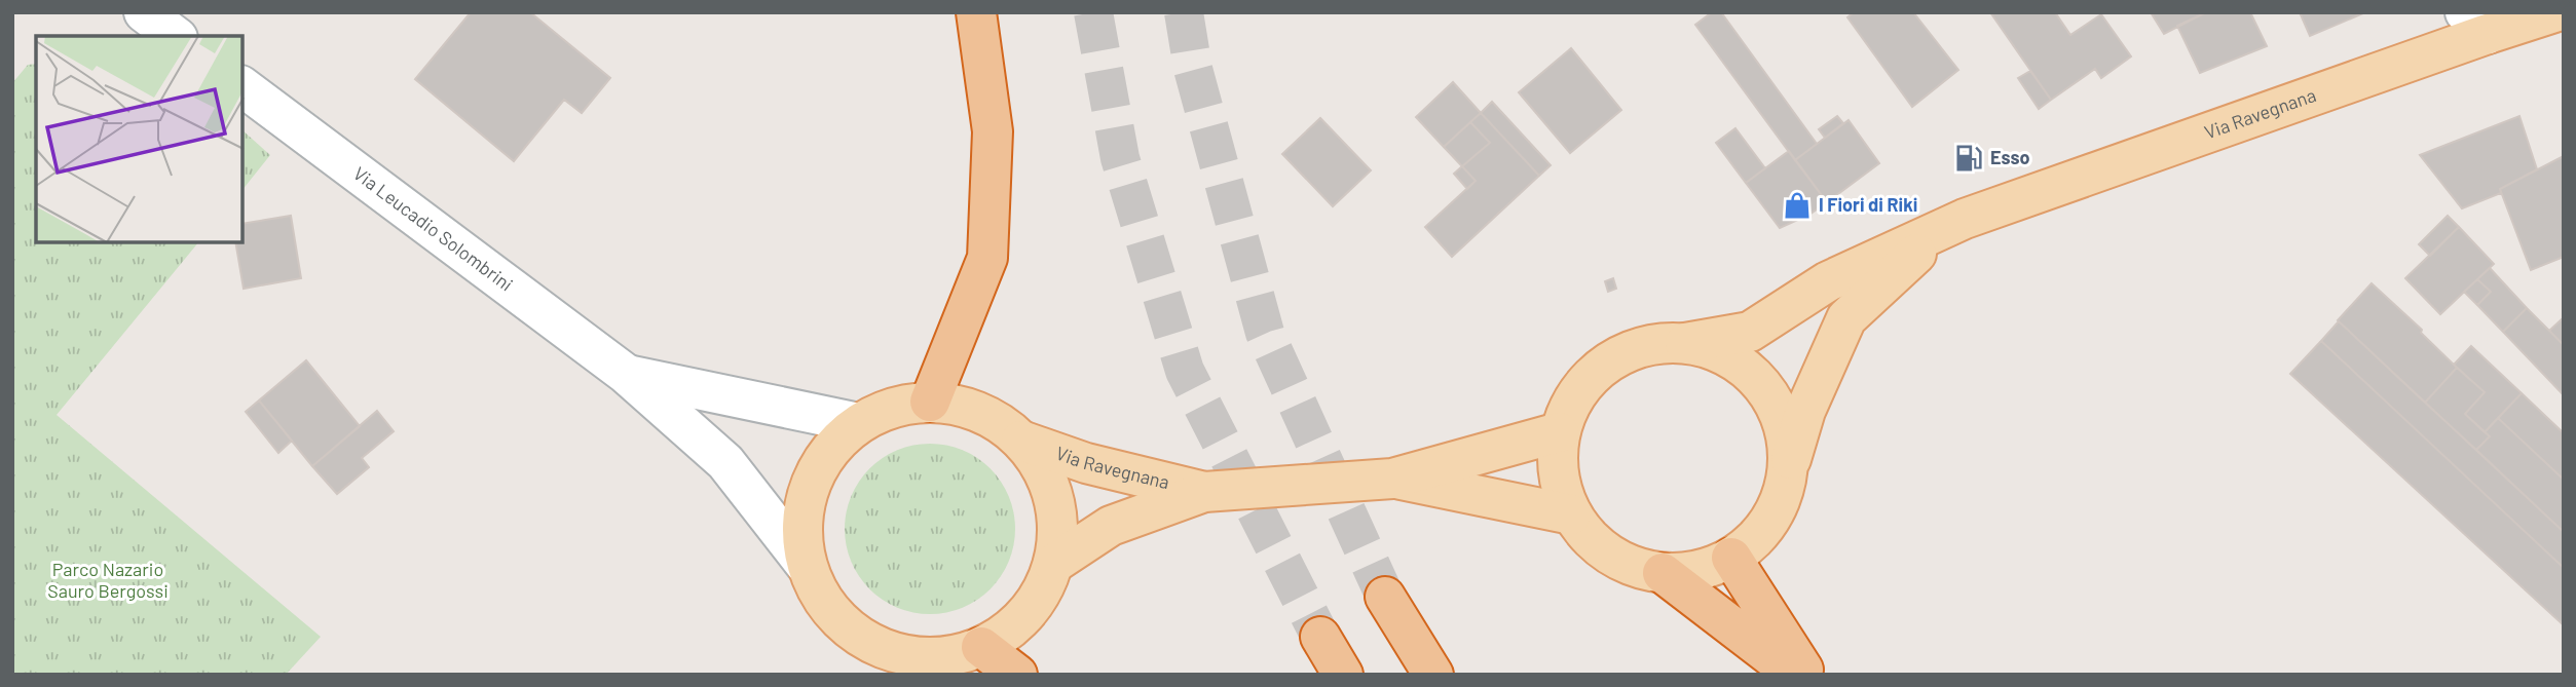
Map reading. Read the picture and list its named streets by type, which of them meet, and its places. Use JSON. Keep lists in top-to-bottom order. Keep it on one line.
{"streets":{"main road":["Via Ravegnana"],"street":["Via Leucadio Solombrini"]},"parks":["Parco Nazario Sauro Bergossi"],"places":{"fuel station":["Esso"],"shop":["I Fiori di Riki"]}}
